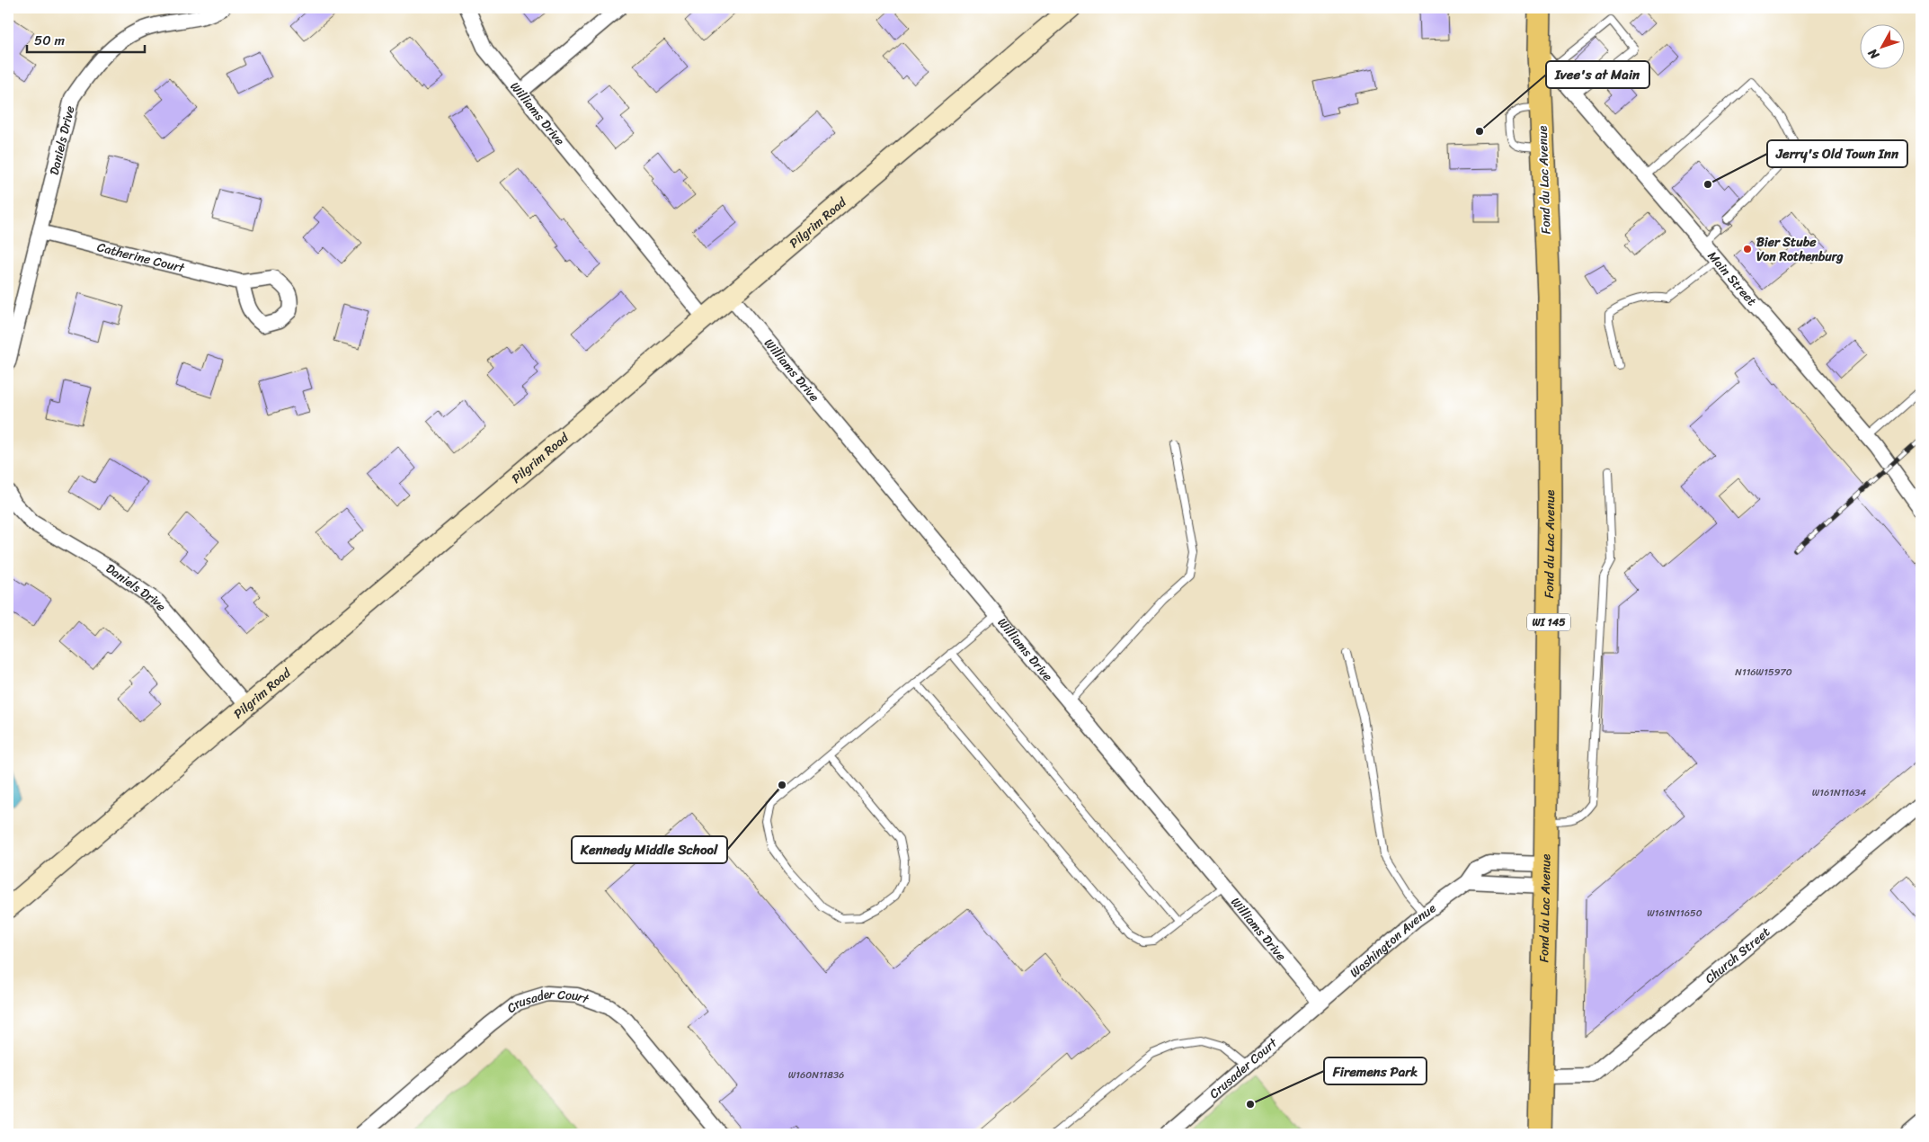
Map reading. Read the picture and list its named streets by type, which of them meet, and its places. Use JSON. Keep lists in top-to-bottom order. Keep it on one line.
{"streets":{"main road":["Fond du Lac Avenue","WI 145"],"street":["Williams Drive","Daniels Drive","Pilgrim Road","Catherine Court","Main Street","Washington Avenue","Church Street","Crusader Court"]},"crossings":[["Williams Drive","Pilgrim Road"],["Williams Drive","Washington Avenue"],["Williams Drive","Crusader Court"],["Daniels Drive","Pilgrim Road"],["Daniels Drive","Catherine Court"],["Fond du Lac Avenue","Main Street"],["Fond du Lac Avenue","Washington Avenue"],["Fond du Lac Avenue","Church Street"],["Washington Avenue","Crusader Court"]],"places":["Ivee's at Main","Jerry's Old Town Inn","Bier Stube Von Rothenburg","Kennedy Middle School","Firemens Park"],"house_numbers":["N116W15970","W161N11634","W161N11650","W160N11836"],"scale_bar":"50 m","north":"bottom left"}
